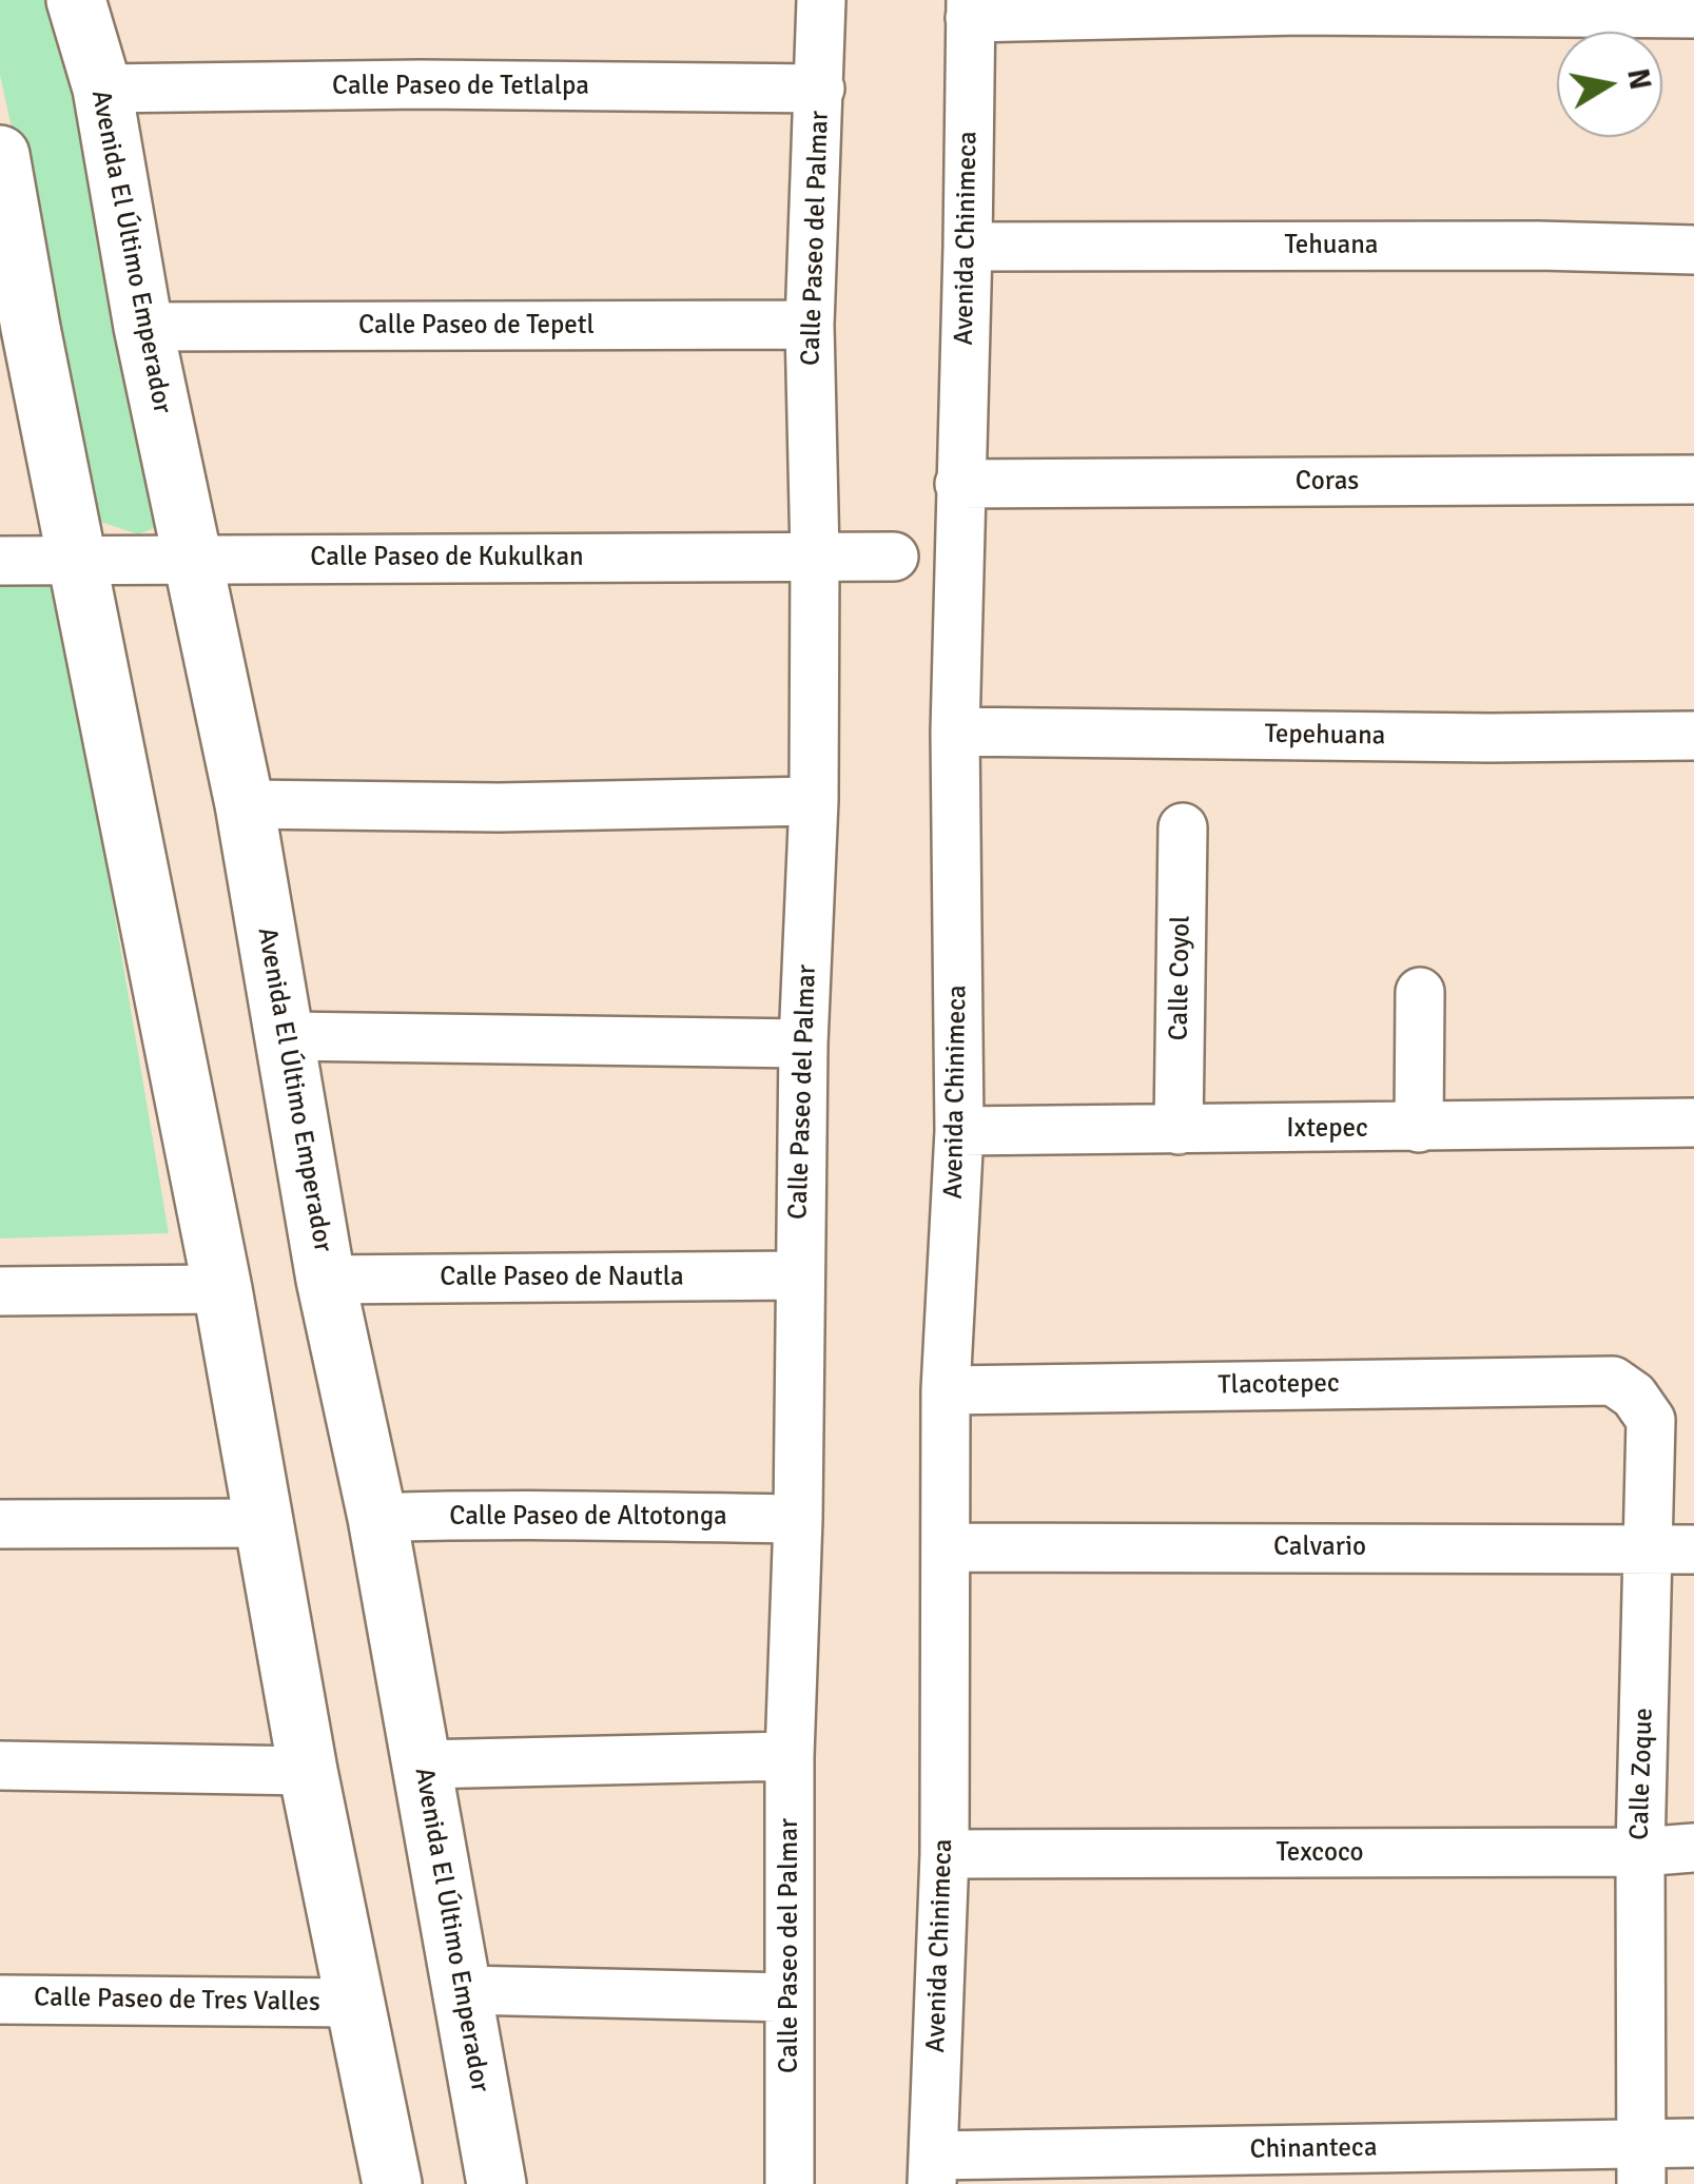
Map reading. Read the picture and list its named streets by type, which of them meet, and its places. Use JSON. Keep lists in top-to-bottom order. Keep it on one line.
{"streets":{"street":["Calle Paseo de Tetlalpa","Calle Paseo del Palmar","Avenida Chinimeca","Tehuana","Avenida El Último Emperador","Calle Paseo de Tepetl","Coras","Calle Paseo de Kukulkan","Tepehuana","Calle Coyol","Ixtepec","Calle Paseo de Nautla","Tlacotepec","Calle Paseo de Altotonga","Calvario","Calle Zoque","Texcoco","Calle Paseo de Tres Valles","Chinanteca"]},"crossings":[["Calle Paseo de Tetlalpa","Calle Paseo del Palmar"],["Calle Paseo de Tetlalpa","Avenida El Último Emperador"],["Calle Paseo del Palmar","Calle Paseo de Tepetl"],["Calle Paseo del Palmar","Calle Paseo de Kukulkan"],["Calle Paseo del Palmar","Calle Paseo de Nautla"],["Calle Paseo del Palmar","Calle Paseo de Altotonga"],["Avenida Chinimeca","Tehuana"],["Avenida Chinimeca","Coras"],["Avenida Chinimeca","Tepehuana"],["Avenida Chinimeca","Ixtepec"],["Avenida Chinimeca","Tlacotepec"],["Avenida Chinimeca","Calvario"],["Avenida Chinimeca","Texcoco"],["Avenida Chinimeca","Chinanteca"],["Avenida El Último Emperador","Calle Paseo de Tepetl"],["Avenida El Último Emperador","Calle Paseo de Kukulkan"],["Avenida El Último Emperador","Calle Paseo de Nautla"],["Avenida El Último Emperador","Calle Paseo de Altotonga"],["Calle Coyol","Ixtepec"],["Tlacotepec","Calle Zoque"],["Calvario","Calle Zoque"],["Calle Zoque","Texcoco"],["Calle Zoque","Chinanteca"]],"north":"right"}
